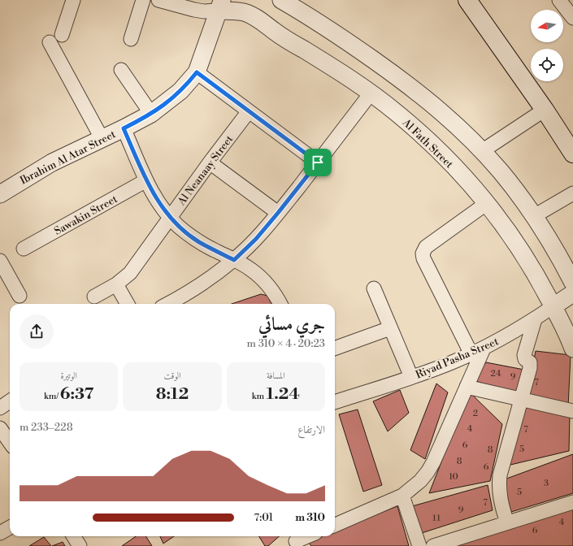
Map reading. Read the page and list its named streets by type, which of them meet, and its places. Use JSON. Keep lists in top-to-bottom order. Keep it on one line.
{"streets":{"street":["Al Fath Street","Ibrahim Al Atar Street","Al Neanaay Street","Sawakin Street","Riyad Pasha Street"]},"crossings":[["Al Fath Street","Ibrahim Al Atar Street"],["Al Fath Street","Riyad Pasha Street"]],"house_numbers":["24","9","7","2","4","7","6","5","8","8","6","10","3","5","7","9","11","4","6"],"north":"left","page":{"heading":["جري مسائي","20:23 · 4 × 310 m"],"stats":[["المسافة","1.24 km"],["الوقت","8:12"],["الوتيرة","6:37 /km"]],"chart":["الارتفاع","228–233 m"],"list":[{"name":"310 m","note":"7:01"}]}}
